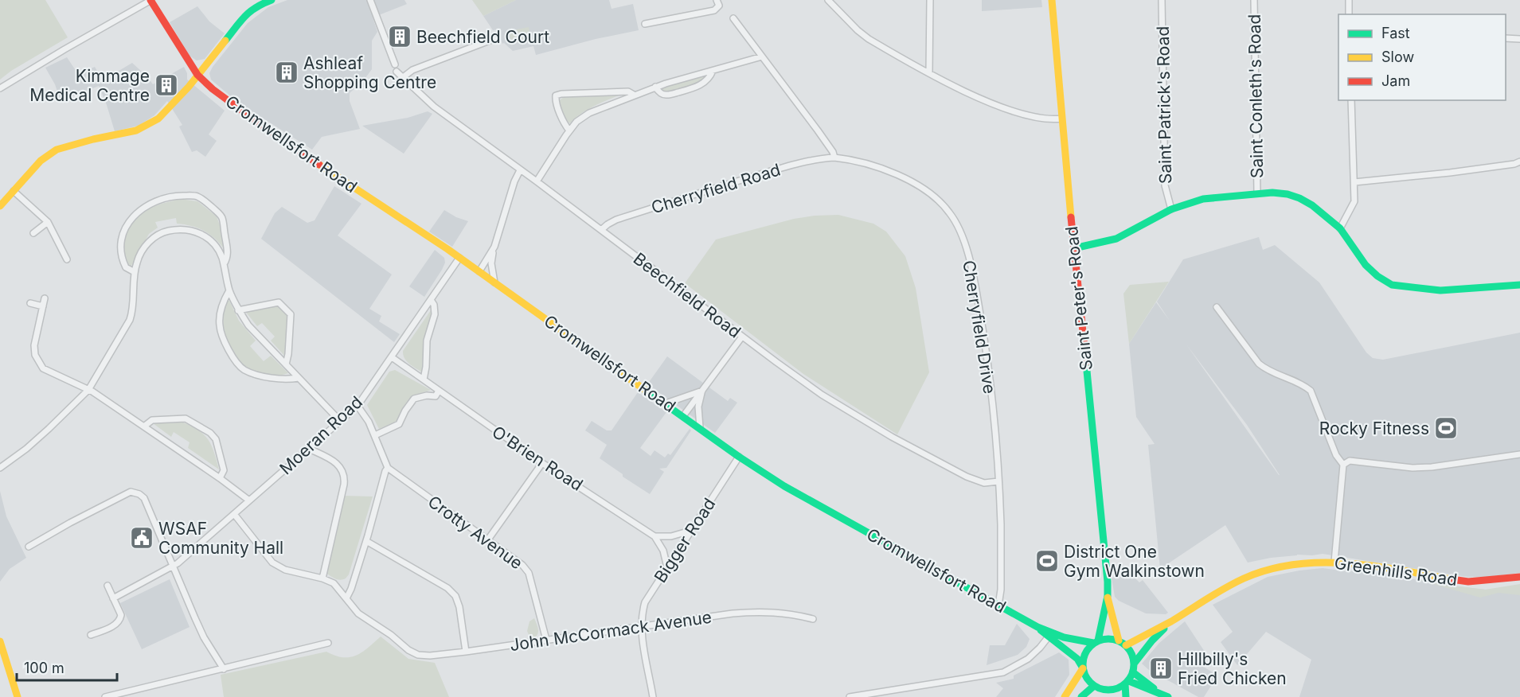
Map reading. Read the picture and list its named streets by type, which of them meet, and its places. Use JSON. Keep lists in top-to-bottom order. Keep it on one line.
{"streets":{"main road":["Cromwellsfort Road","Saint Peter's Road","Greenhills Road"],"street":["Saint Conleth's Road","Saint Patrick's Road","Cherryfield Road","Beechfield Road","Cherryfield Drive","Moeran Road","O'Brien Road","Crotty Avenue","Bigger Road","John McCormack Avenue"]},"crossings":[["Cromwellsfort Road","Saint Peter's Road"],["Cromwellsfort Road","Cherryfield Drive"],["Cromwellsfort Road","Moeran Road"],["Cromwellsfort Road","Bigger Road"],["Cromwellsfort Road","Greenhills Road"],["Cherryfield Road","Beechfield Road"],["Cherryfield Road","Cherryfield Drive"],["Beechfield Road","Cherryfield Drive"],["Saint Peter's Road","Greenhills Road"],["Moeran Road","O'Brien Road"],["Crotty Avenue","John McCormack Avenue"],["Bigger Road","John McCormack Avenue"]],"places":{"building":["Beechfield Court","Ashleaf Shopping Centre","Kimmage Medical Centre","Hillbilly's Fried Chicken"],"sports":["Rocky Fitness","District One Gym Walkinstown"],"public building":["WSAF Community Hall"]},"legend":["Fast","Slow","Jam"],"scale_bar":"100 m"}
